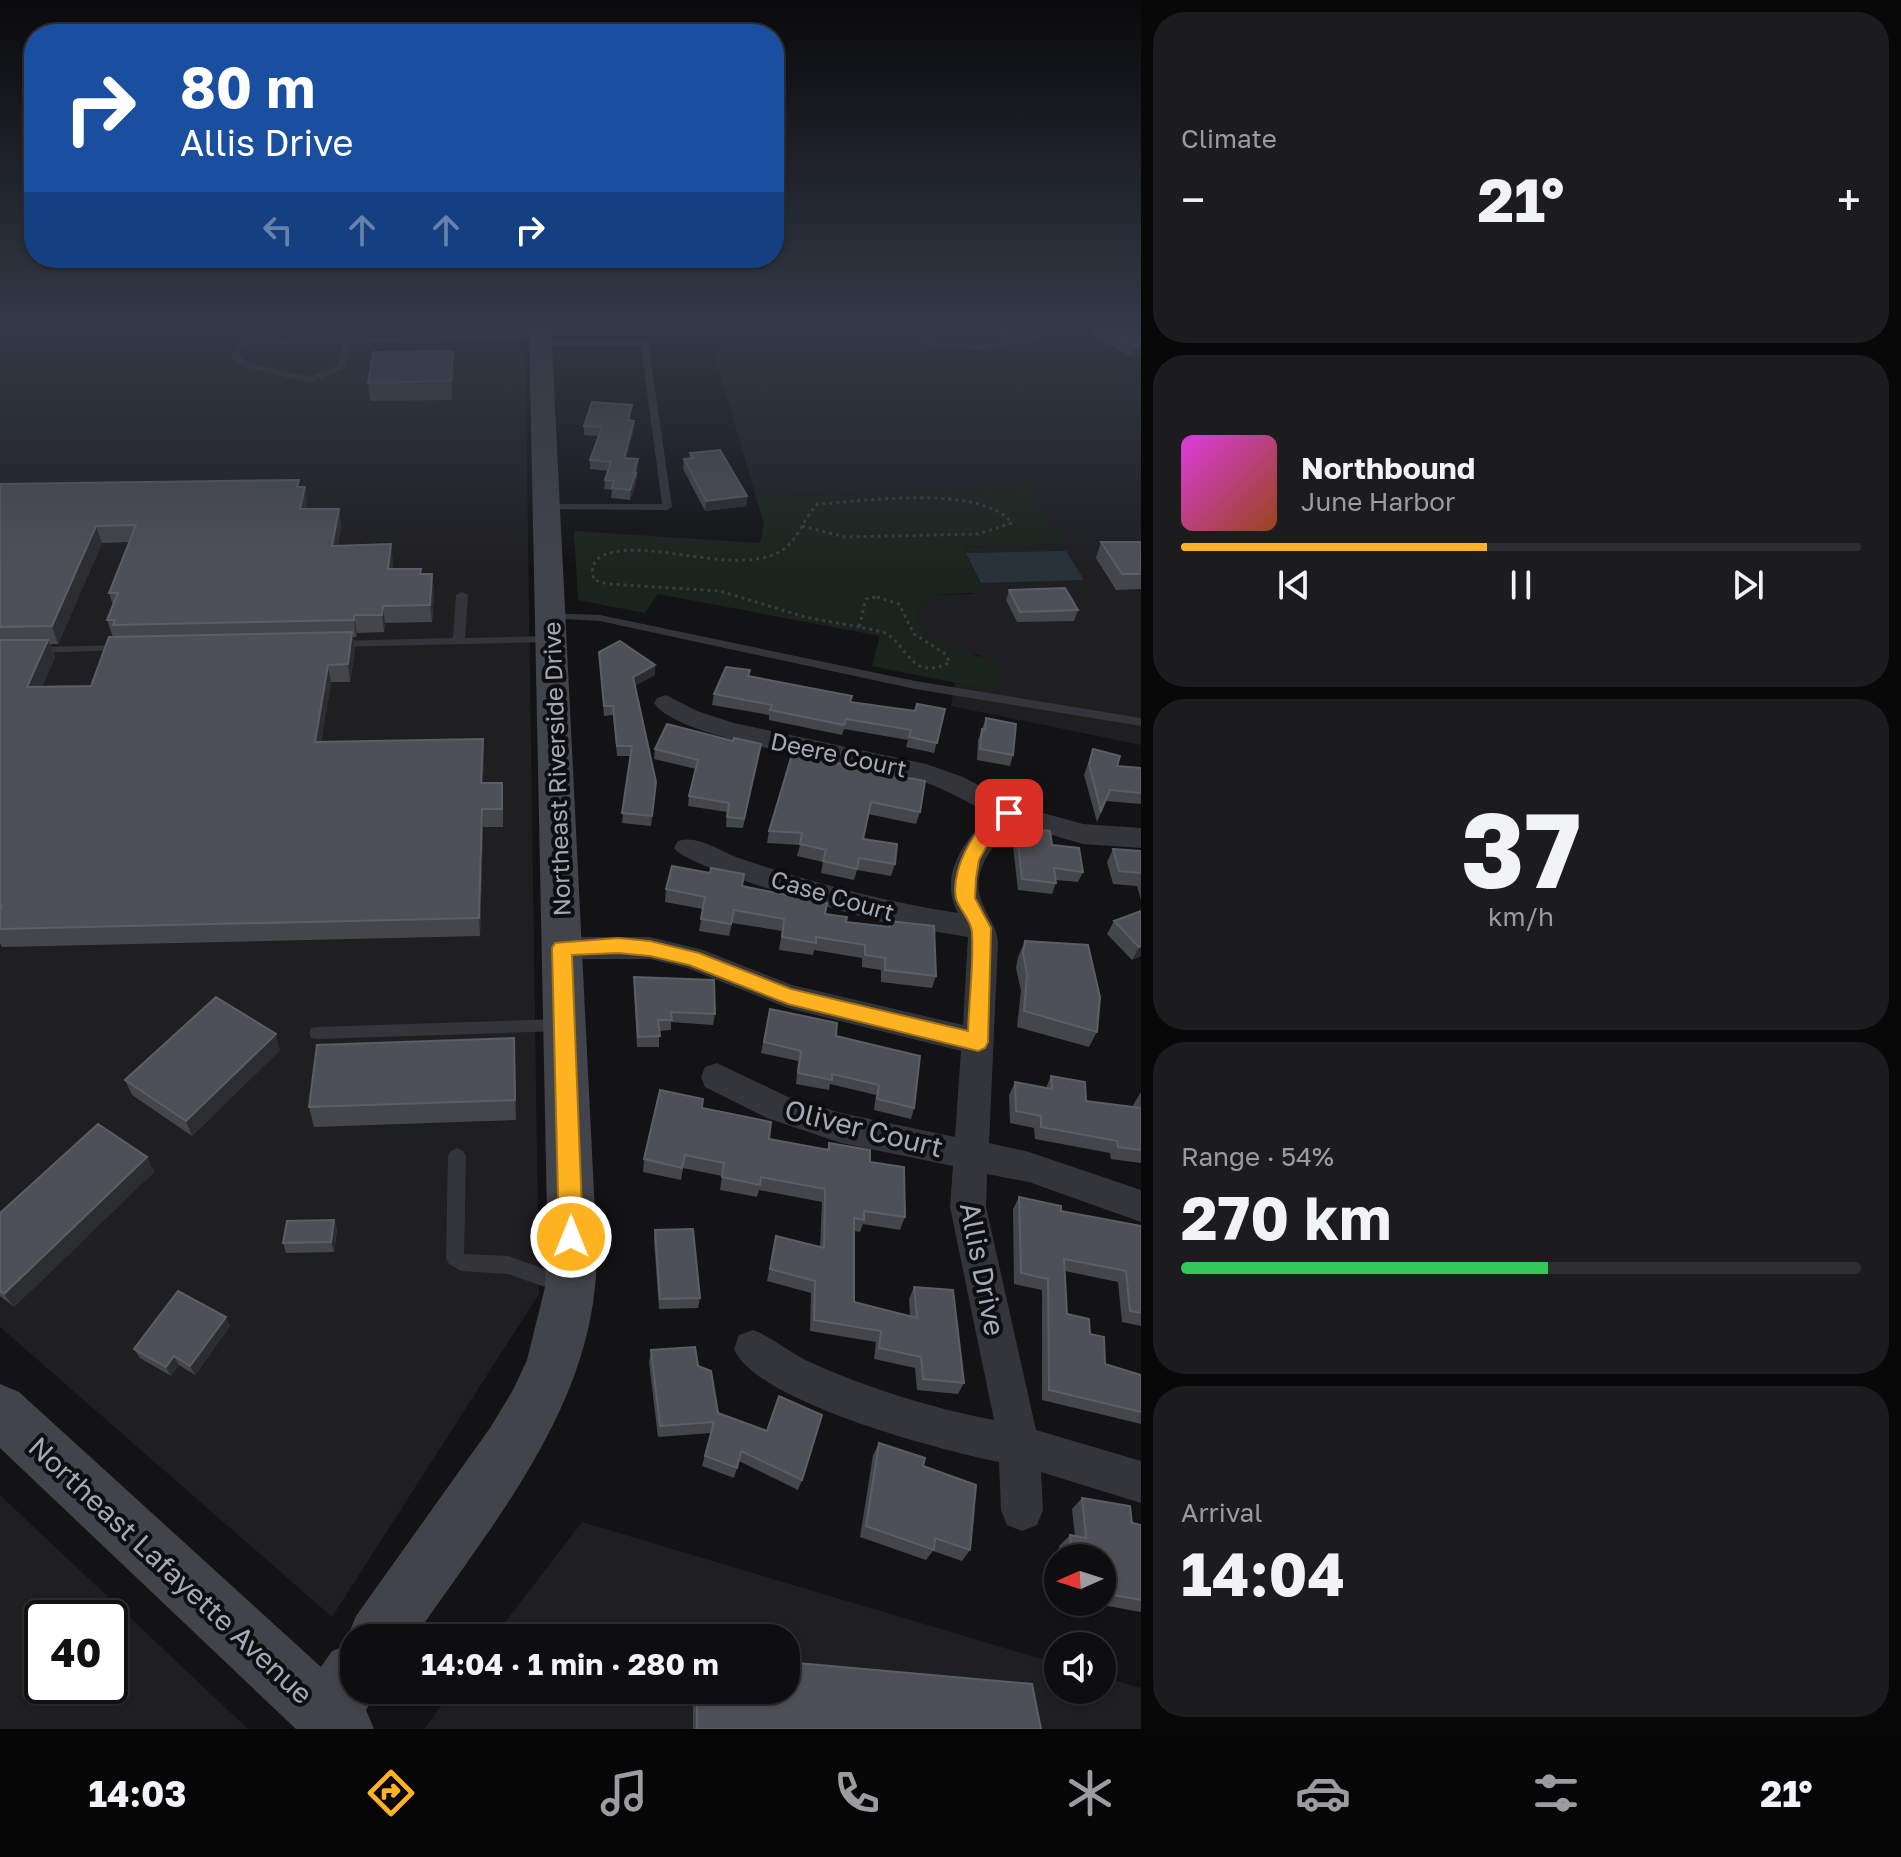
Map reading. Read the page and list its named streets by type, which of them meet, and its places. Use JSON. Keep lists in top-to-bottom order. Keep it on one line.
{"streets":{"street":["Deere Court","Northeast Riverside Drive","Case Court","Oliver Court","Allis Drive","Northeast Lafayette Avenue"]},"crossings":[["Deere Court","Allis Drive"],["Case Court","Allis Drive"],["Oliver Court","Allis Drive"]],"north":"left","page":{"tile":["Climate",["37","km/h"],["Range · 54%","270 km"],["Arrival","14:04"]],"turn":["80 m","Allis Drive"],"heat":["−","21°","+"],"song":["Northbound","June Harbor"],"limit":"40","trip":"14:04 · 1 min · 280 m","tabs":["14:03","21°"]}}
